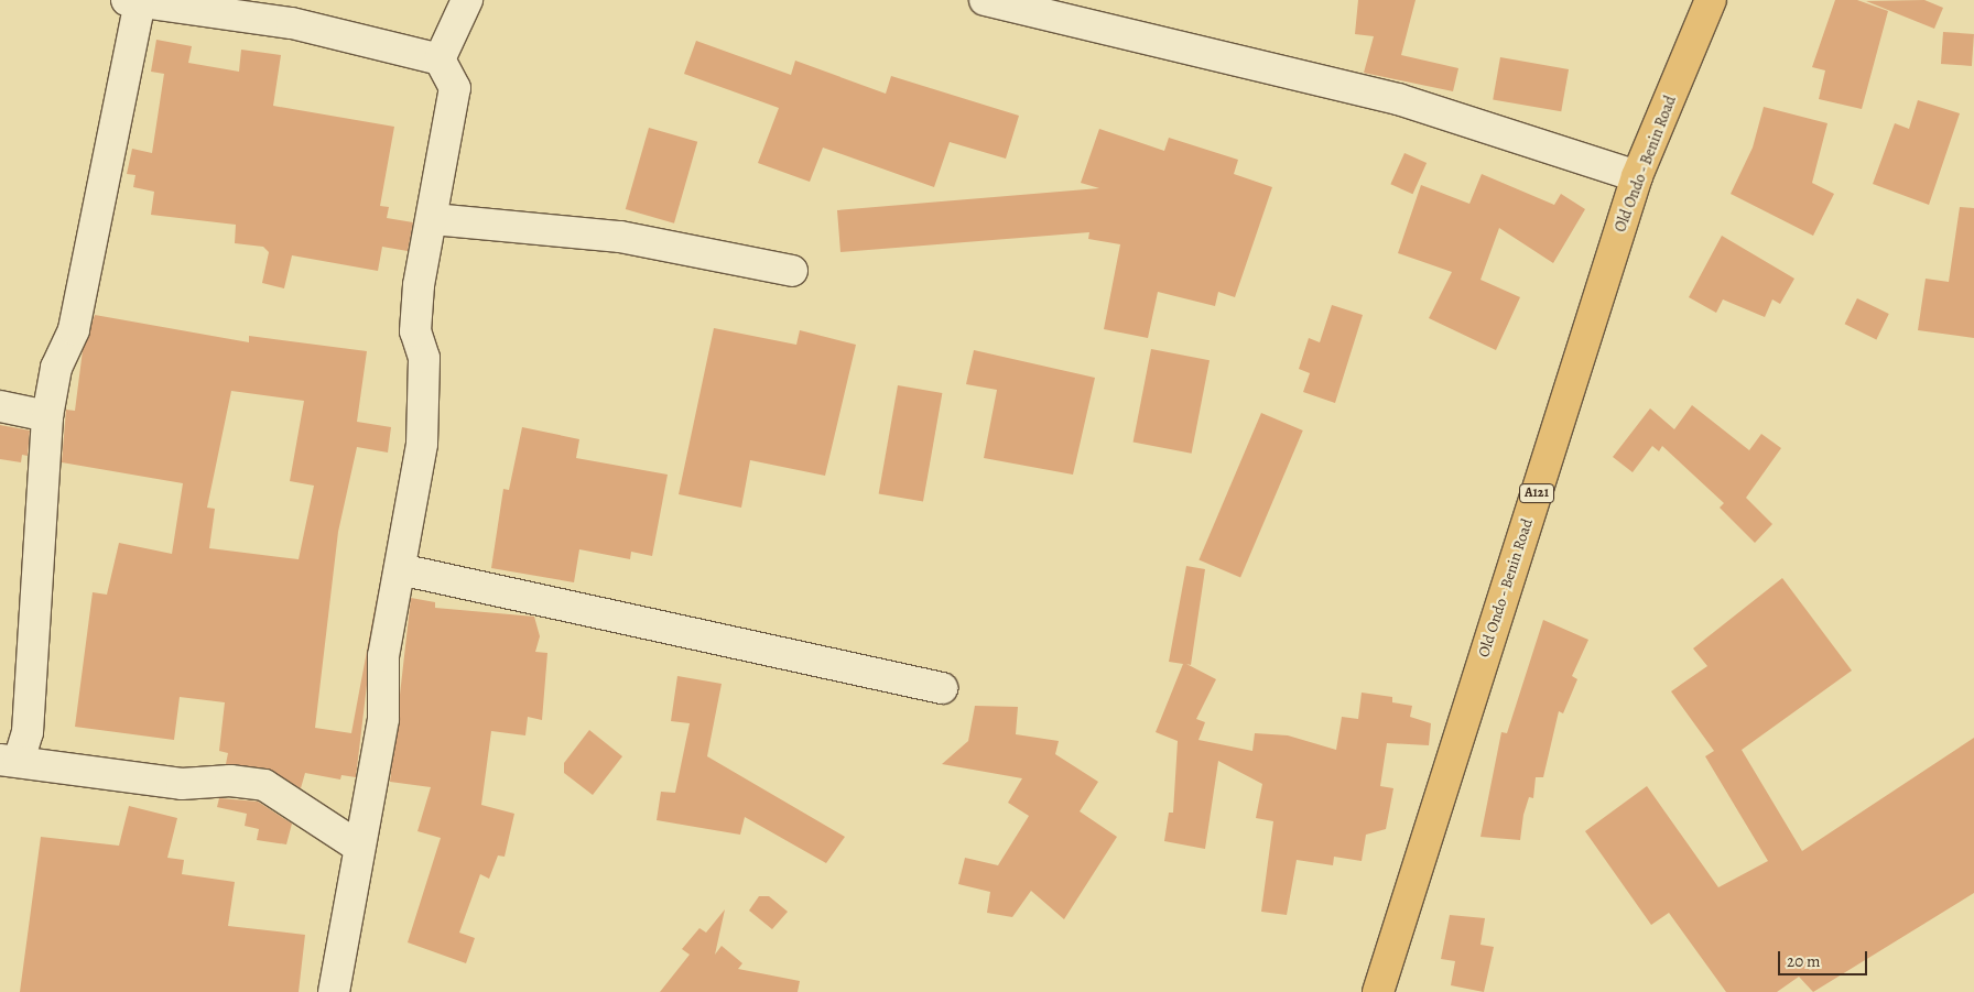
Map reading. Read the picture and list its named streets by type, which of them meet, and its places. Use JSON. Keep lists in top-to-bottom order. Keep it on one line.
{"streets":{"main road":["Old Ondo - Benin Road","A121"]},"scale_bar":"20 m"}
